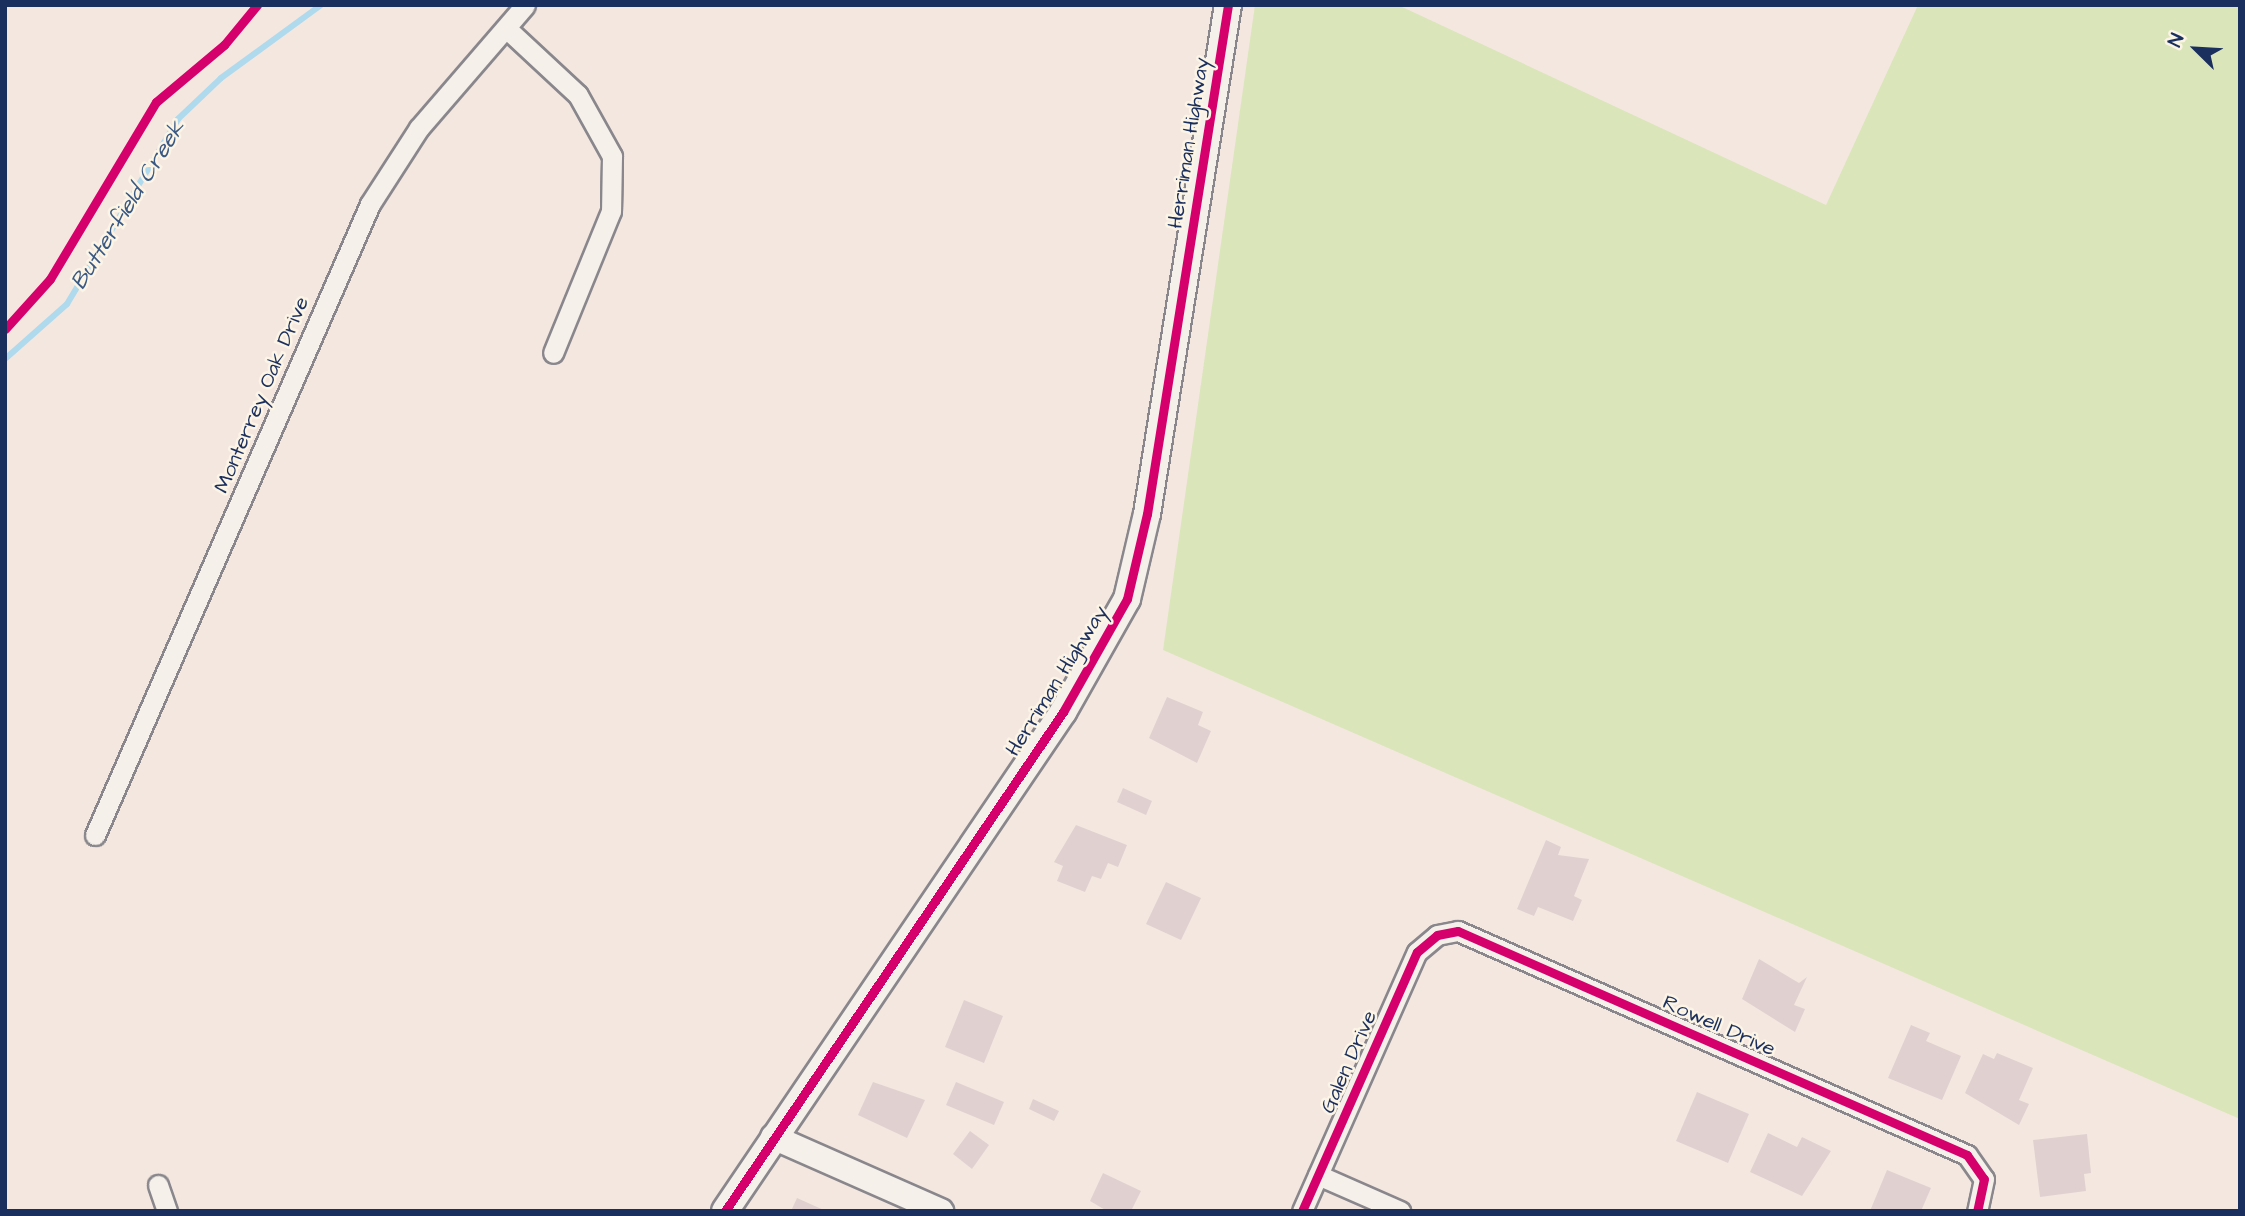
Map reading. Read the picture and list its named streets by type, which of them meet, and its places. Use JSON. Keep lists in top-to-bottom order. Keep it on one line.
{"streets":{"main road":["Herriman Highway"],"street":["Monterrey Oak Drive","Rowell Drive","Galen Drive"]},"crossings":[["Rowell Drive","Galen Drive"]],"water":["Butterfield Creek"],"north":"top left"}
